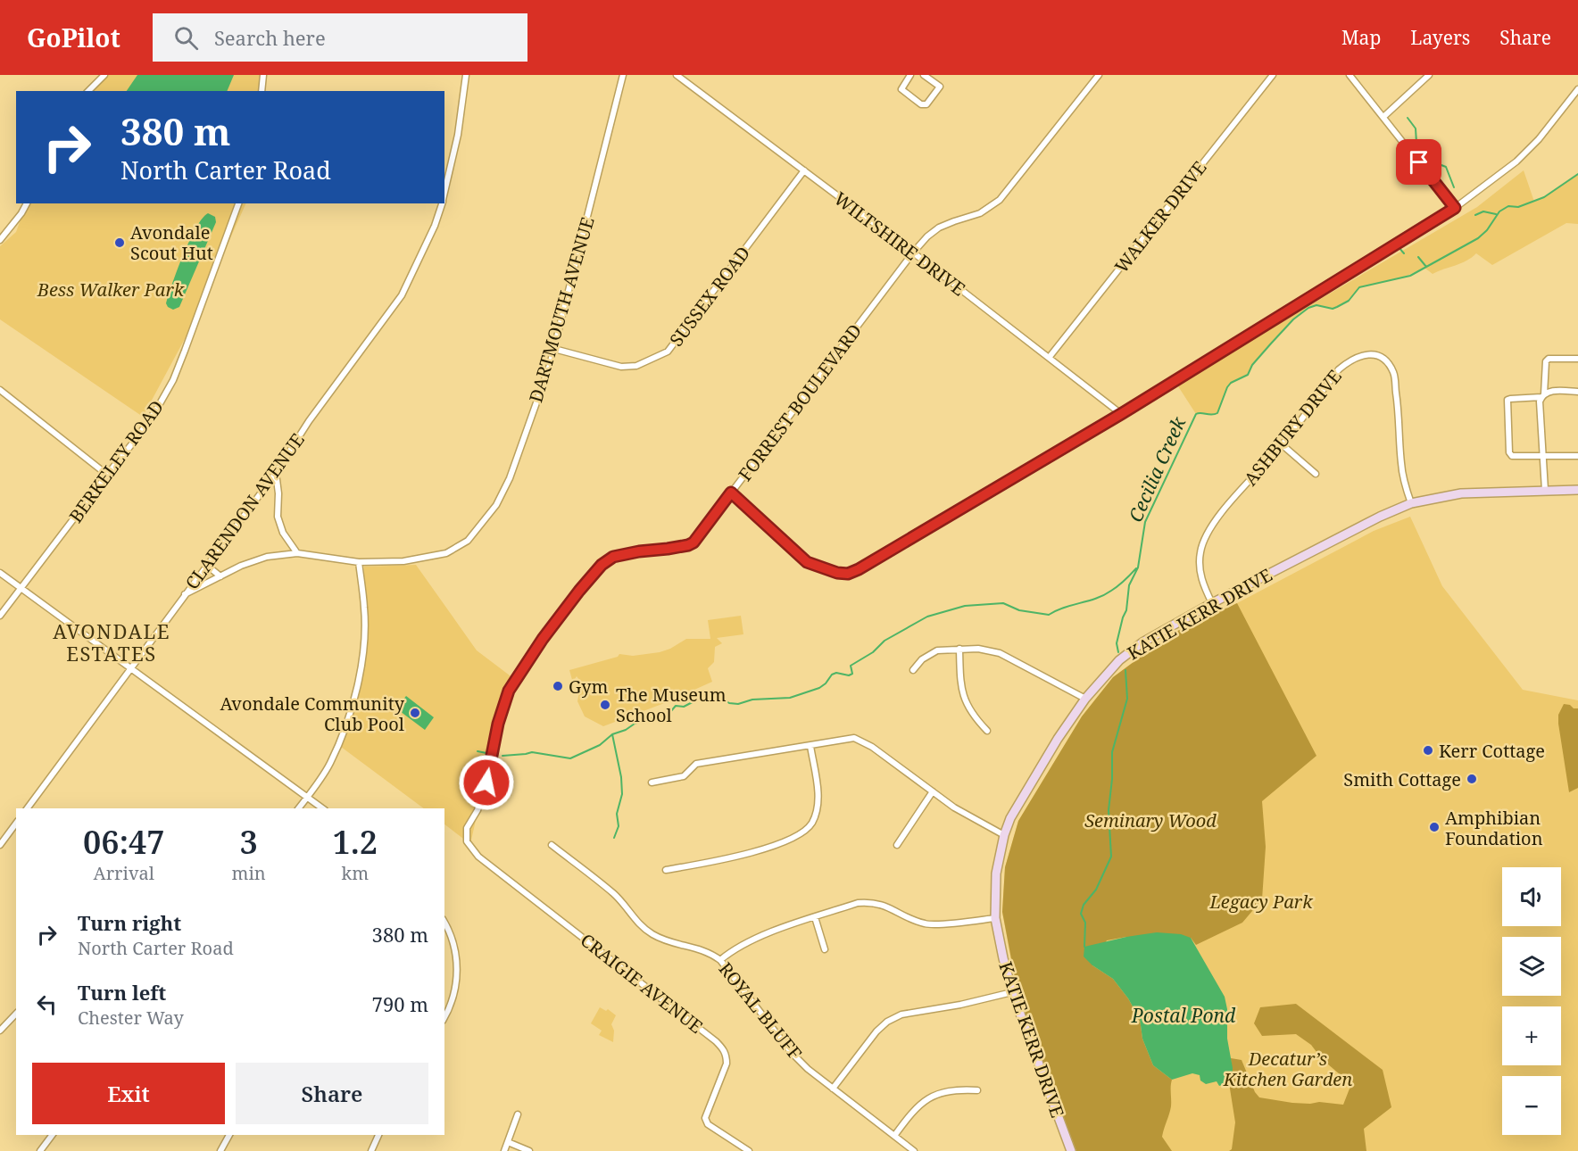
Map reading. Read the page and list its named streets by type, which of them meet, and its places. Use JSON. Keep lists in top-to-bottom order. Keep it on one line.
{"streets":{"street":["WALKER DRIVE","WILTSHIRE DRIVE","SUSSEX ROAD","DARTMOUTH AVENUE","FORREST BOULEVARD","ASHBURY DRIVE","BERKELEY ROAD","CLARENDON AVENUE","KATIE KERR DRIVE","CRAIGIE AVENUE","ROYAL BLUFF"]},"crossings":[["WALKER DRIVE","WILTSHIRE DRIVE"],["WILTSHIRE DRIVE","SUSSEX ROAD"],["WILTSHIRE DRIVE","FORREST BOULEVARD"],["SUSSEX ROAD","DARTMOUTH AVENUE"],["DARTMOUTH AVENUE","CLARENDON AVENUE"],["FORREST BOULEVARD","CRAIGIE AVENUE"],["ASHBURY DRIVE","KATIE KERR DRIVE"]],"districts":["AVONDALE ESTATES"],"water":["Cecilia Creek","Postal Pond"],"parks":["Bess Walker Park","Seminary Wood","Legacy Park","Decatur’s Kitchen Garden"],"places":["Avondale Scout Hut","Gym","The Museum School","Avondale Community Club Pool","Kerr Cottage","Smith Cottage","Amphibian Foundation"],"page":{"header":"GoPilot","search":"Search here","nav":["Map","Layers","Share"],"turn":["380 m","North Carter Road"],"eta":["06:47","Arrival","3","min","1.2","km"],"map_buttons":["+","−"],"list":[{"name":"Turn right","note":"North Carter Road","value":"380 m"},{"name":"Turn left","note":"Chester Way","value":"790 m"}],"buttons":["Exit","Share"]}}
